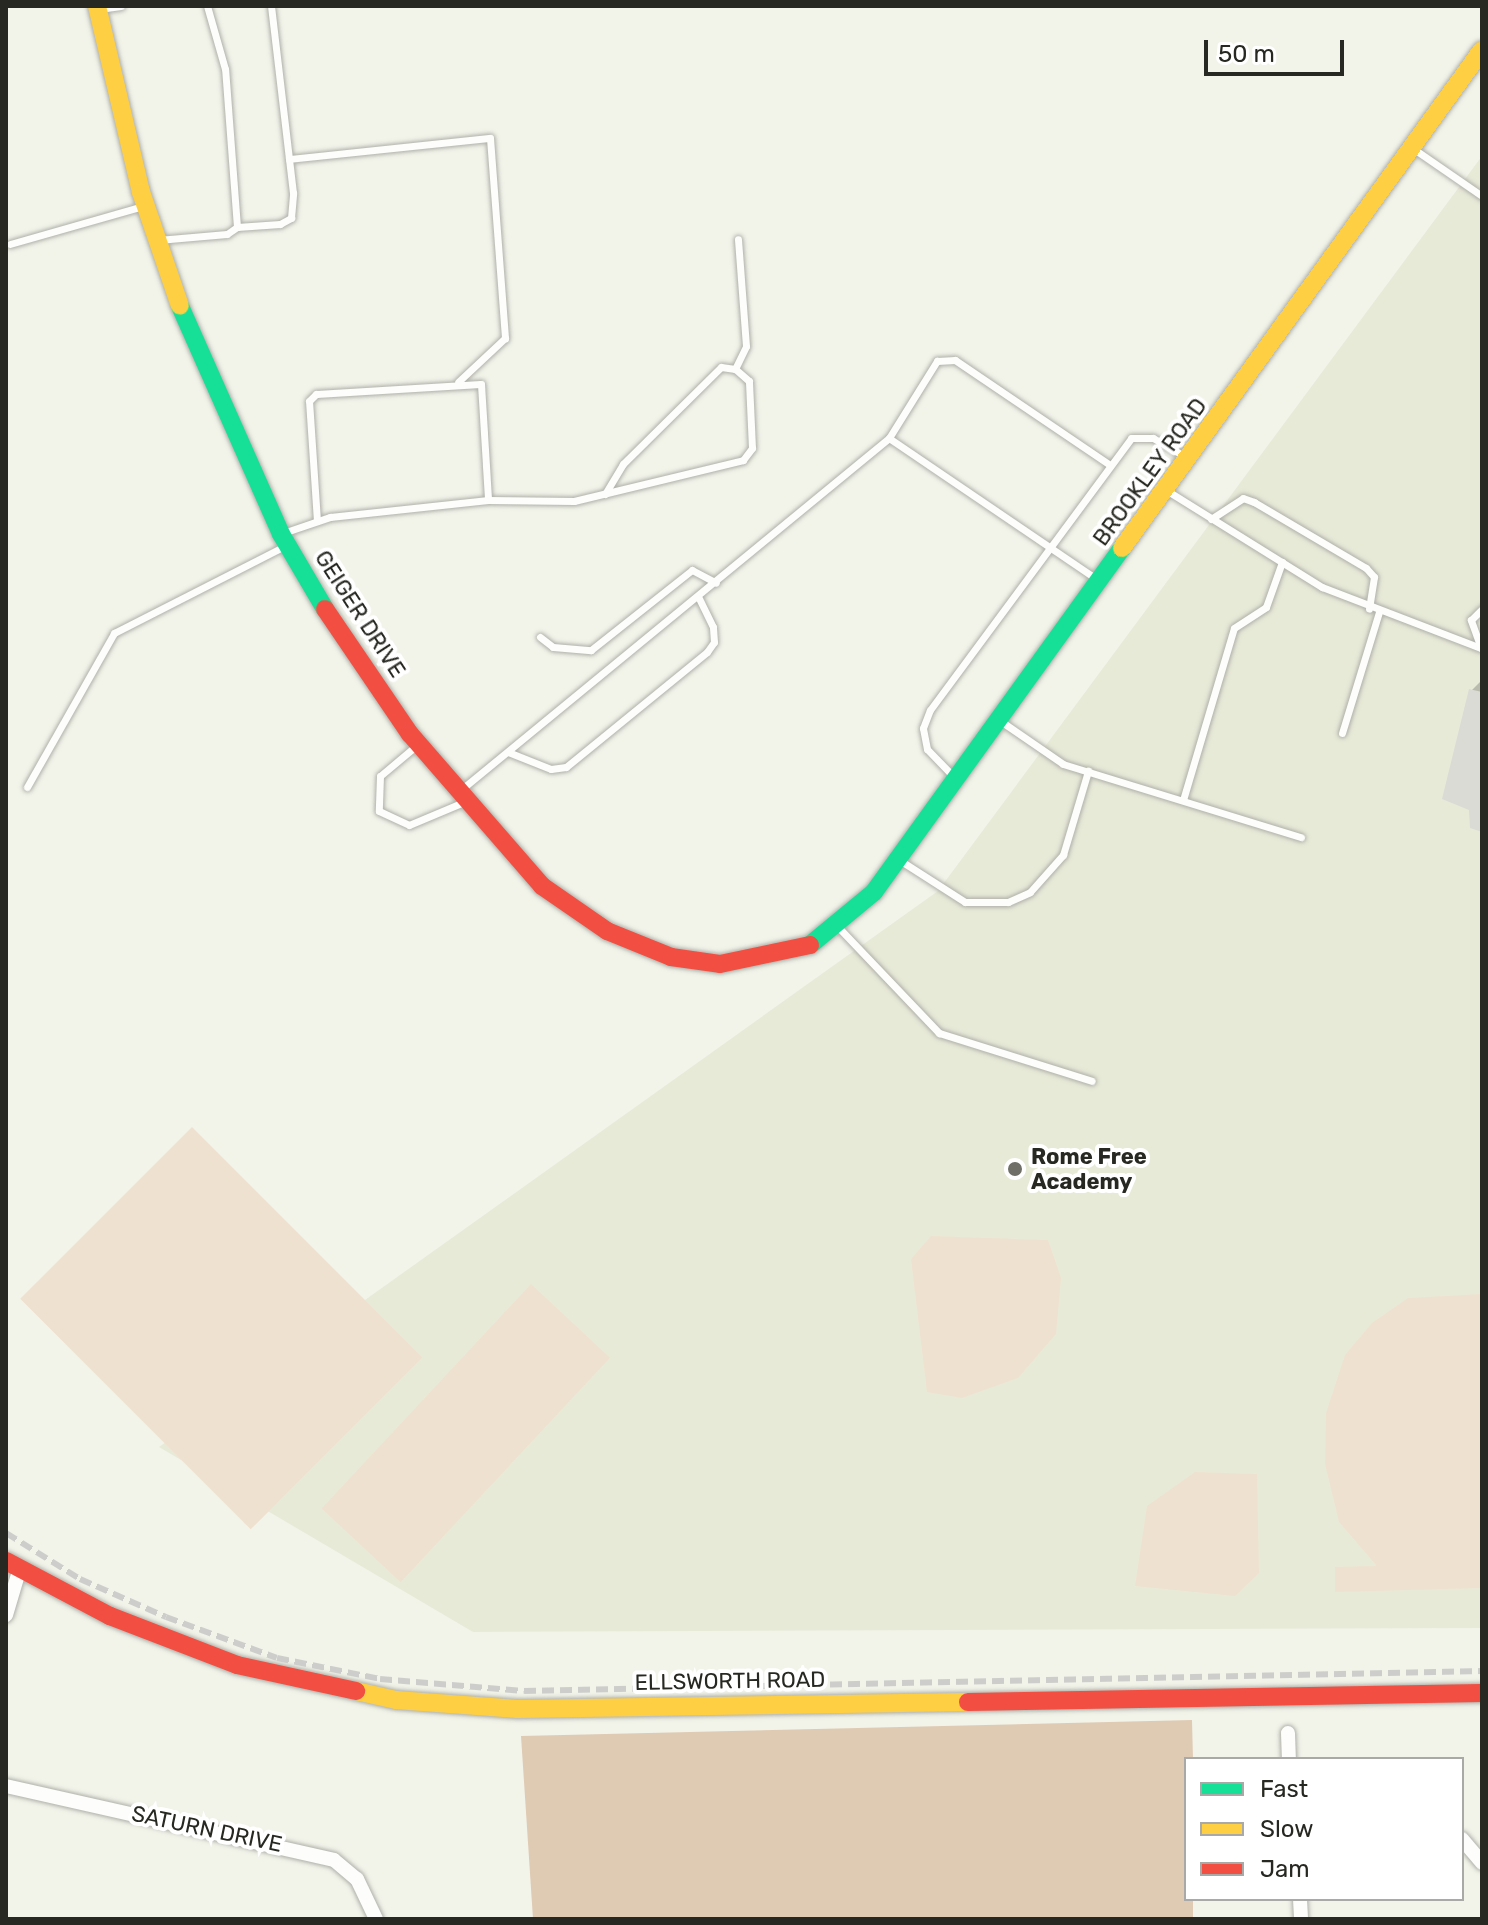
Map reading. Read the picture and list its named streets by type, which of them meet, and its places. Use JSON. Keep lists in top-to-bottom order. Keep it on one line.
{"streets":{"street":["BROOKLEY ROAD","GEIGER DRIVE","ELLSWORTH ROAD","SATURN DRIVE"]},"crossings":[["BROOKLEY ROAD","GEIGER DRIVE"]],"places":["Rome Free Academy"],"legend":["Fast","Slow","Jam"],"scale_bar":"50 m"}
